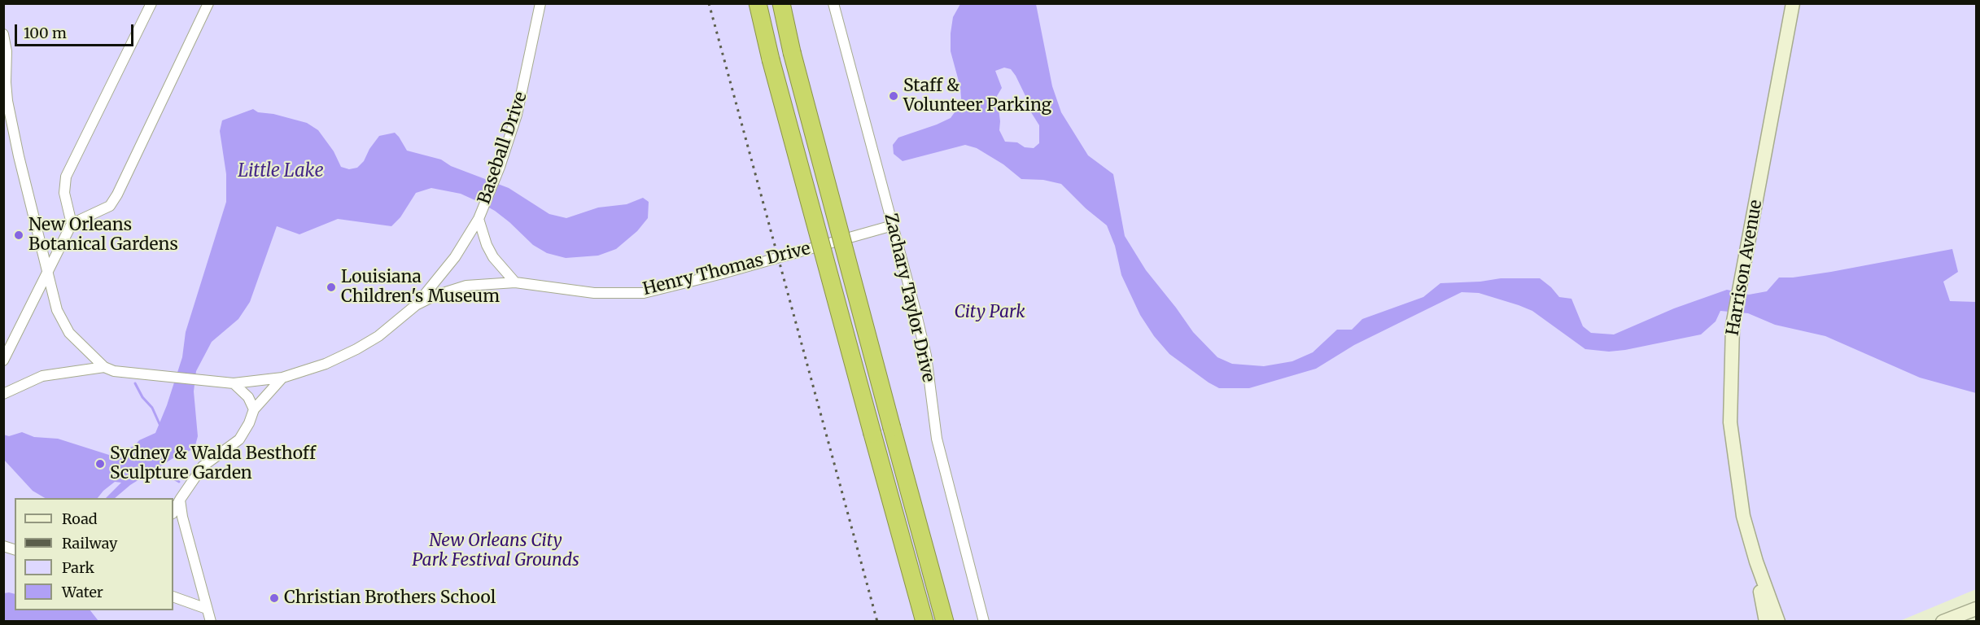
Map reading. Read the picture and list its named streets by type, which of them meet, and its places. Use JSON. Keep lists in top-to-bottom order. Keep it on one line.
{"streets":{"street":["Baseball Drive","Harrison Avenue","Henry Thomas Drive","Zachary Taylor Drive"]},"crossings":[["Baseball Drive","Henry Thomas Drive"],["Henry Thomas Drive","Zachary Taylor Drive"]],"water":["Little Lake"],"parks":["City Park","New Orleans City Park Festival Grounds"],"places":["Staff & Volunteer Parking","New Orleans Botanical Gardens","Louisiana Children's Museum","Sydney & Walda Besthoff Sculpture Garden","Christian Brothers School"],"legend":["Road","Railway","Park","Water"],"scale_bar":"100 m"}
